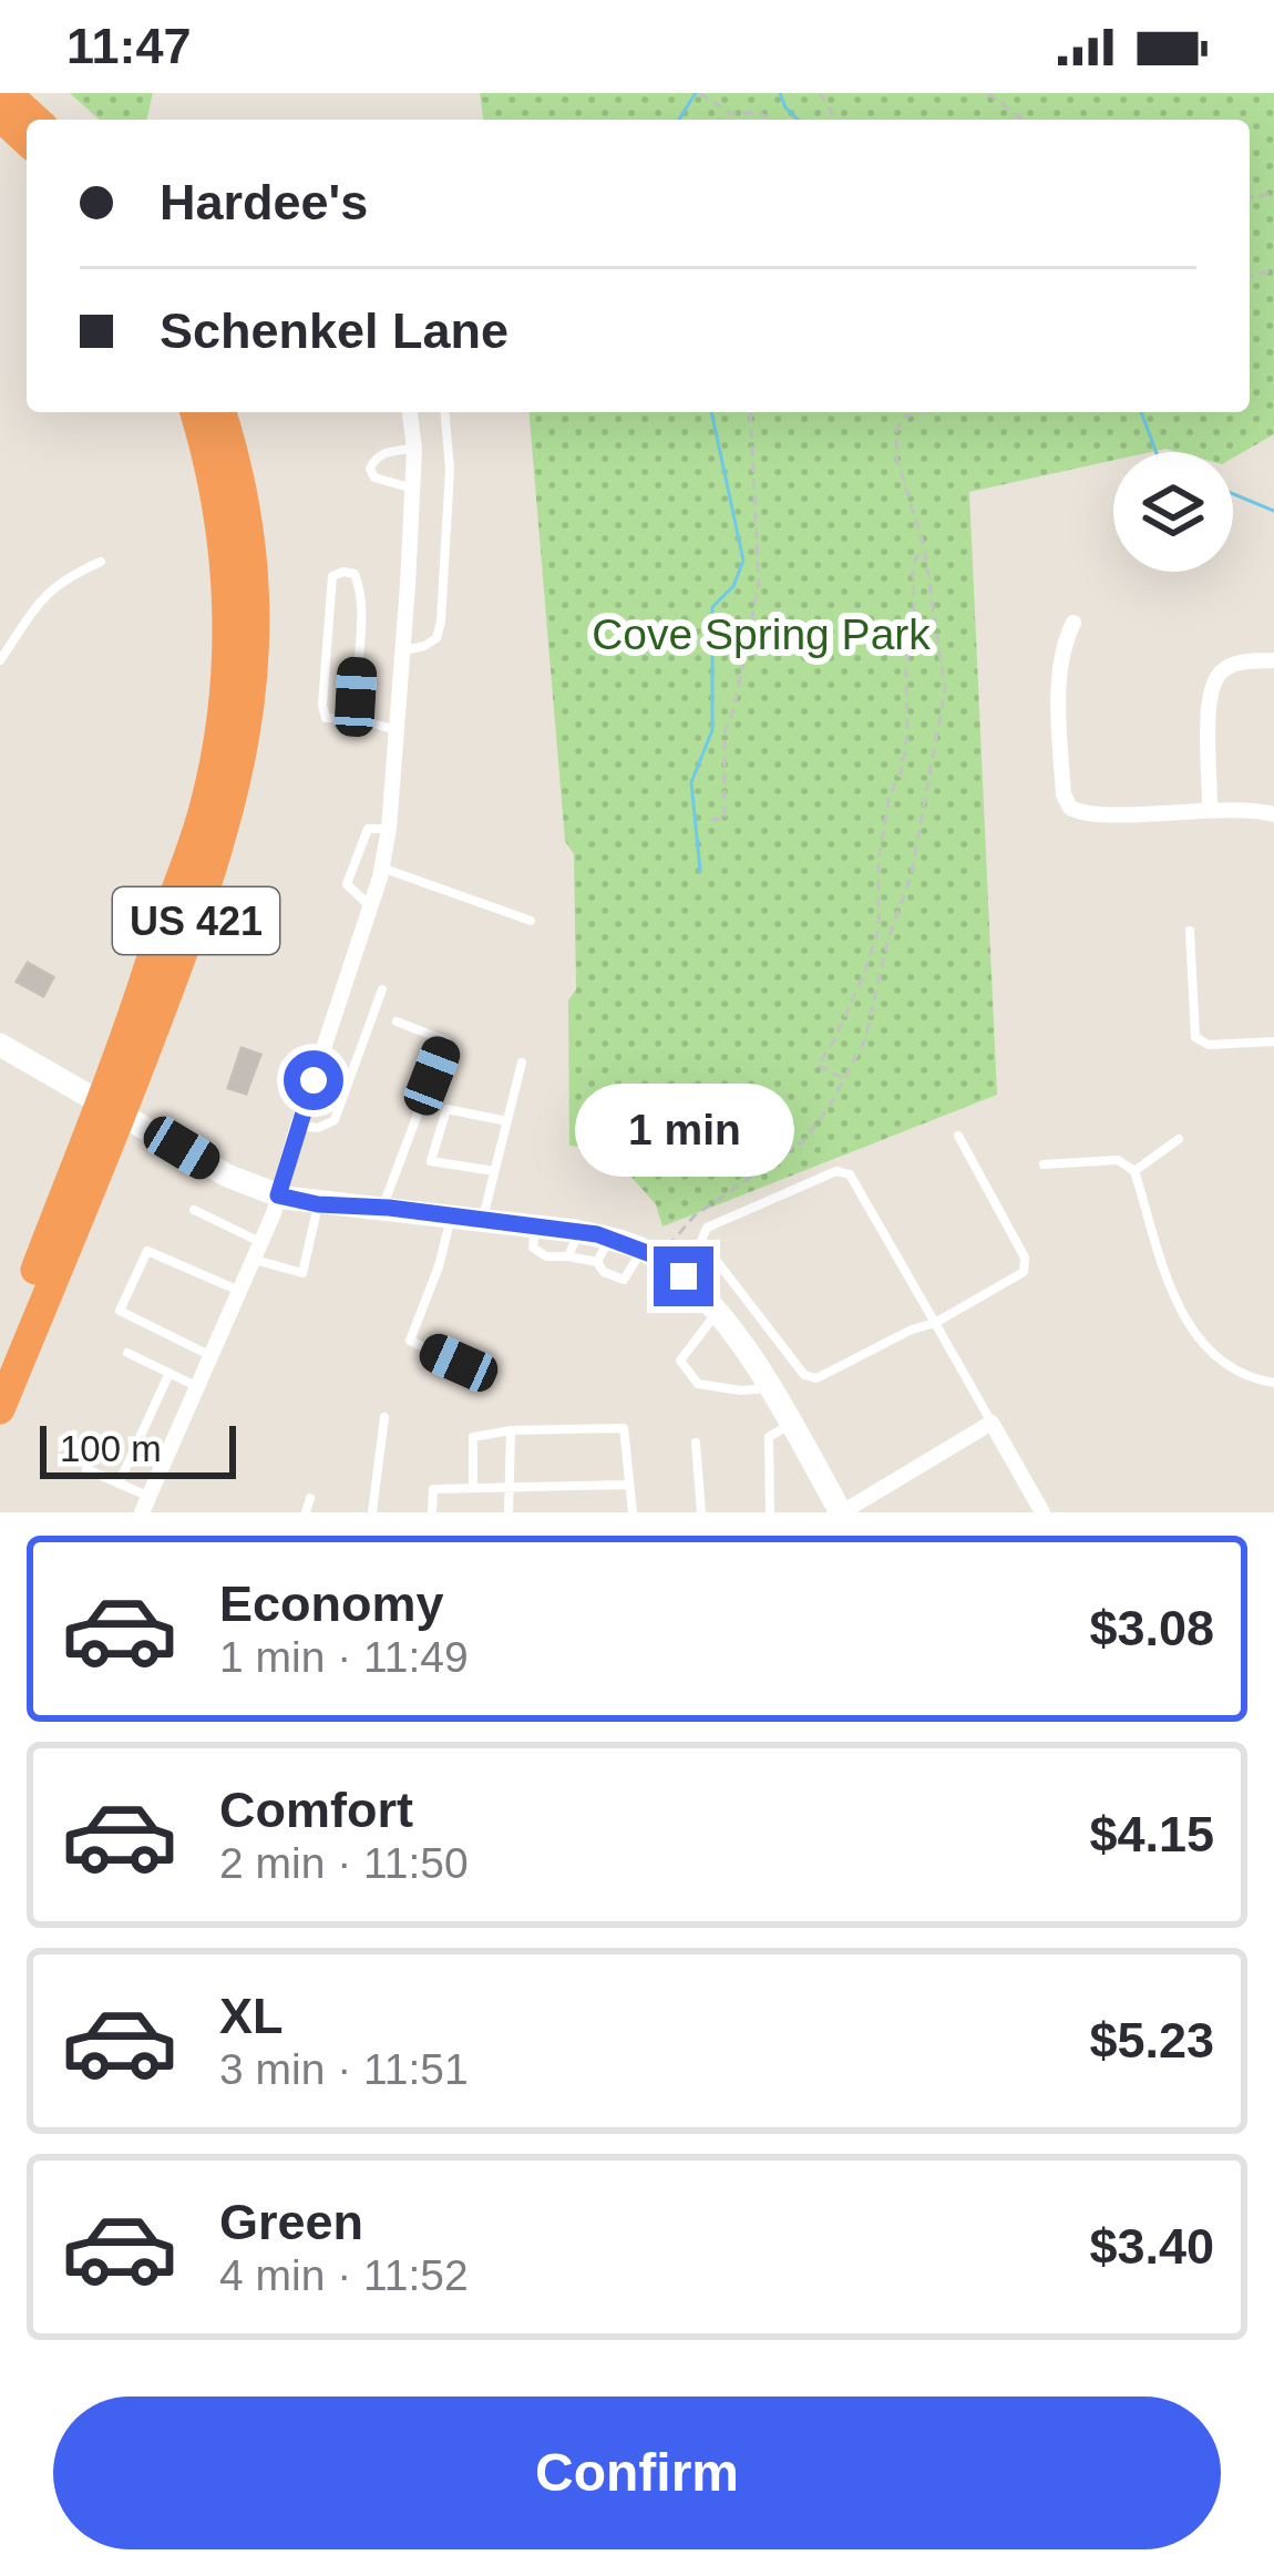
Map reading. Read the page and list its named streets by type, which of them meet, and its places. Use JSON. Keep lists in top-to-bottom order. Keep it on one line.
{"streets":{"highway":["US 421"]},"parks":["Cove Spring Park"],"scale_bar":"100 m","page":{"status":"11:47","banner":["Hardee's","Schenkel Lane"],"bubble":"1 min","scale":"100 m","list":[{"name":"Economy","note":"1 min · 11:49","value":"$3.08"},{"name":"Comfort","note":"2 min · 11:50","value":"$4.15"},{"name":"XL","note":"3 min · 11:51","value":"$5.23"},{"name":"Green","note":"4 min · 11:52","value":"$3.40"}],"buttons":"Confirm"}}
